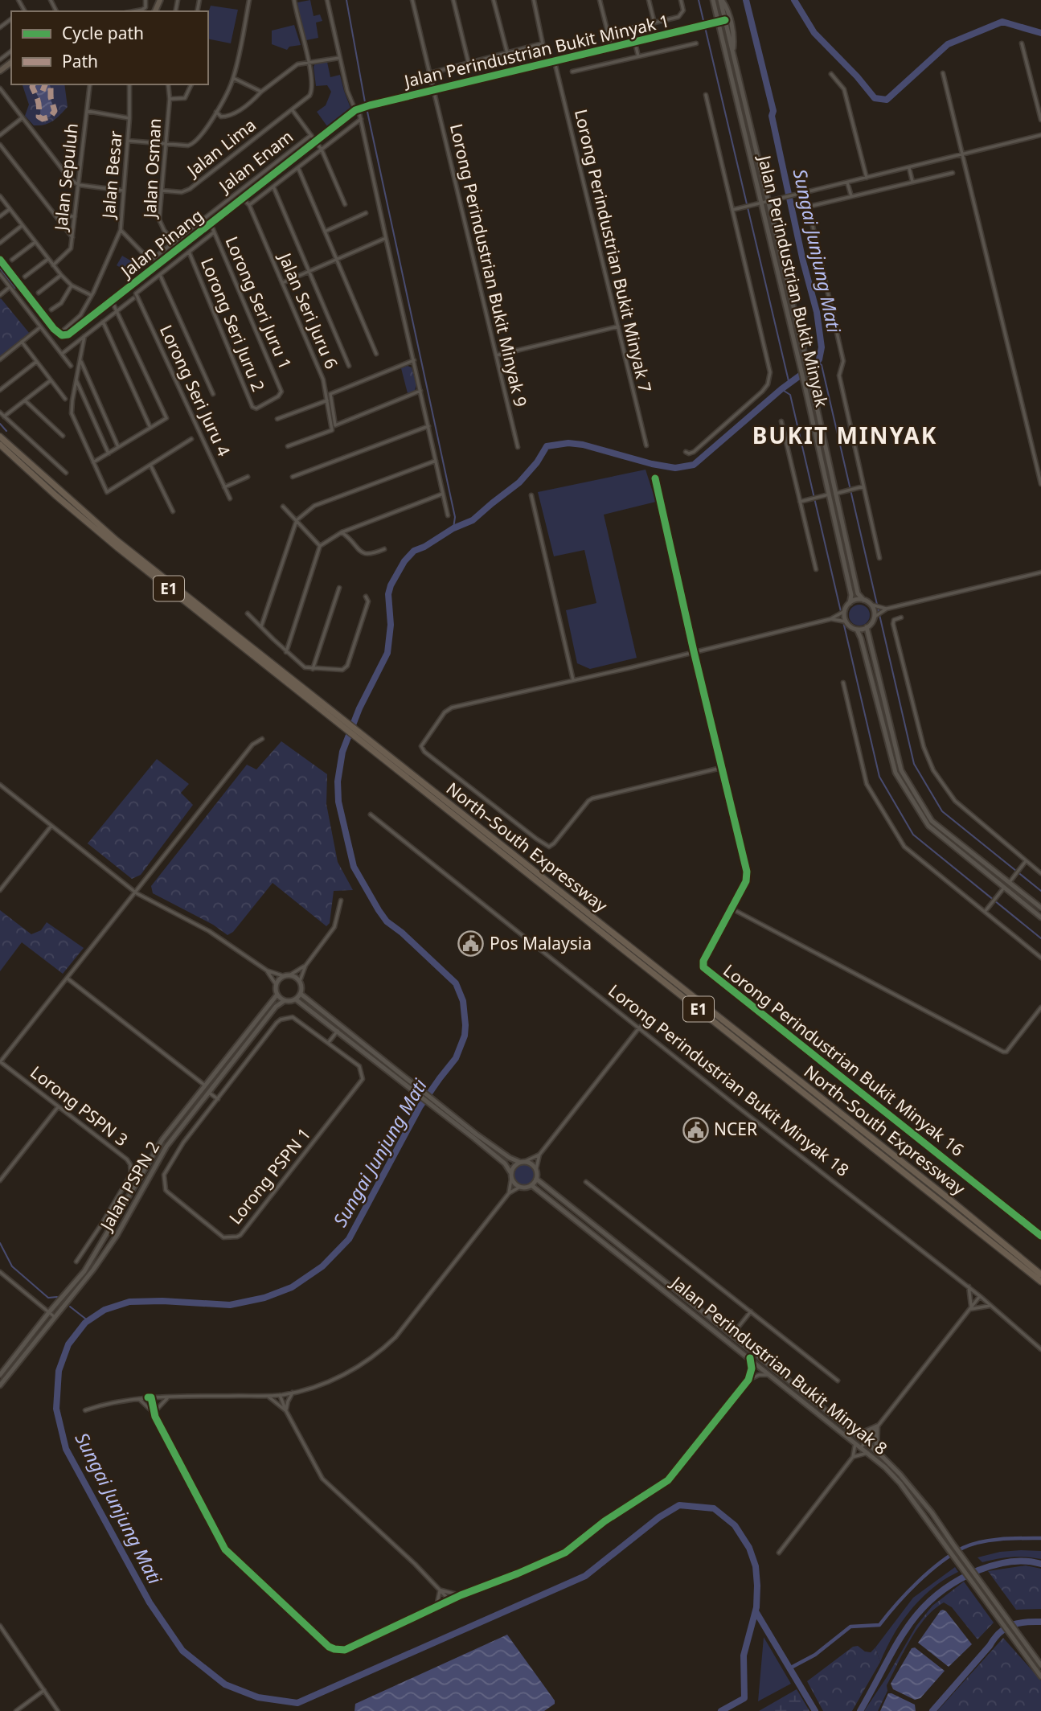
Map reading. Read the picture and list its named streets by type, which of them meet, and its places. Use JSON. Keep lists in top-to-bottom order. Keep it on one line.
{"streets":{"highway":["E1","North–South Expressway"],"street":["Jalan Perindustrian Bukit Minyak 1","Jalan Lima","Jalan Enam","Jalan Osman","Jalan Besar","Jalan Sepuluh","Jalan Pinang","Lorong Perindustrian Bukit Minyak 7","Lorong Perindustrian Bukit Minyak 9","Jalan Perindustrian Bukit Minyak","Lorong Seri Juru 1","Jalan Seri Juru 6","Lorong Seri Juru 2","Lorong Seri Juru 4","Lorong Perindustrian Bukit Minyak 16","Lorong Perindustrian Bukit Minyak 18","Lorong PSPN 3","Lorong PSPN 1","Jalan PSPN 2","Jalan Perindustrian Bukit Minyak 8"]},"crossings":[["Jalan Perindustrian Bukit Minyak 1","Jalan Pinang"],["Jalan Perindustrian Bukit Minyak 1","Lorong Perindustrian Bukit Minyak 7"],["Jalan Perindustrian Bukit Minyak 1","Lorong Perindustrian Bukit Minyak 9"],["Jalan Perindustrian Bukit Minyak 1","Jalan Perindustrian Bukit Minyak"],["Jalan Lima","Jalan Osman"],["Jalan Enam","Jalan Osman"],["Jalan Enam","Jalan Besar"],["Jalan Enam","Jalan Pinang"],["Jalan Osman","Jalan Pinang"],["Jalan Besar","Jalan Pinang"],["Jalan Pinang","Lorong Seri Juru 1"],["Lorong Seri Juru 1","Lorong Seri Juru 2"]],"districts":["BUKIT MINYAK"],"water":["Sungai Junjung Mati"],"places":{"public building":["Pos Malaysia","NCER"]},"legend":["Cycle path","Path"]}
